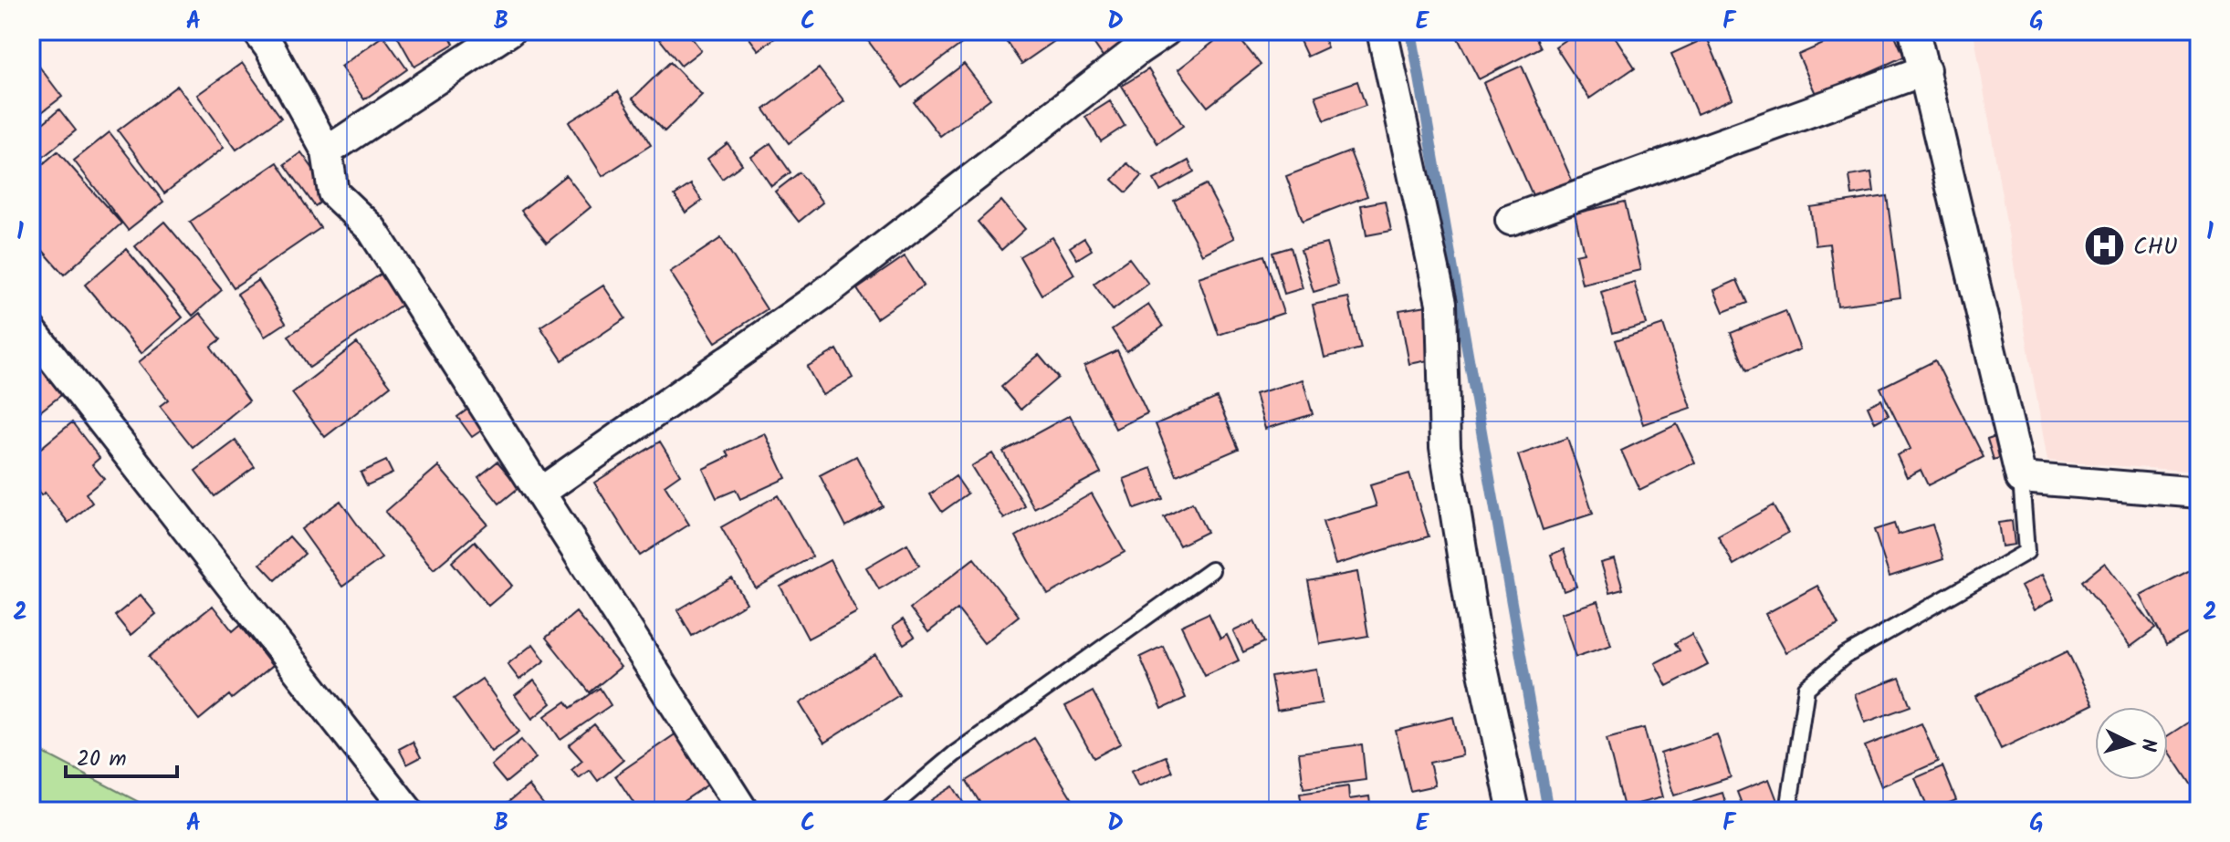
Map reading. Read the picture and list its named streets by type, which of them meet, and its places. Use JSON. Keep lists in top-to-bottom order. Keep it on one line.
{"places":{"hospital":["CHU"]},"scale_bar":"20 m","north":"right","grid":{"columns":["A","B","C","D","E","F","G"],"rows":["1","2"]}}
